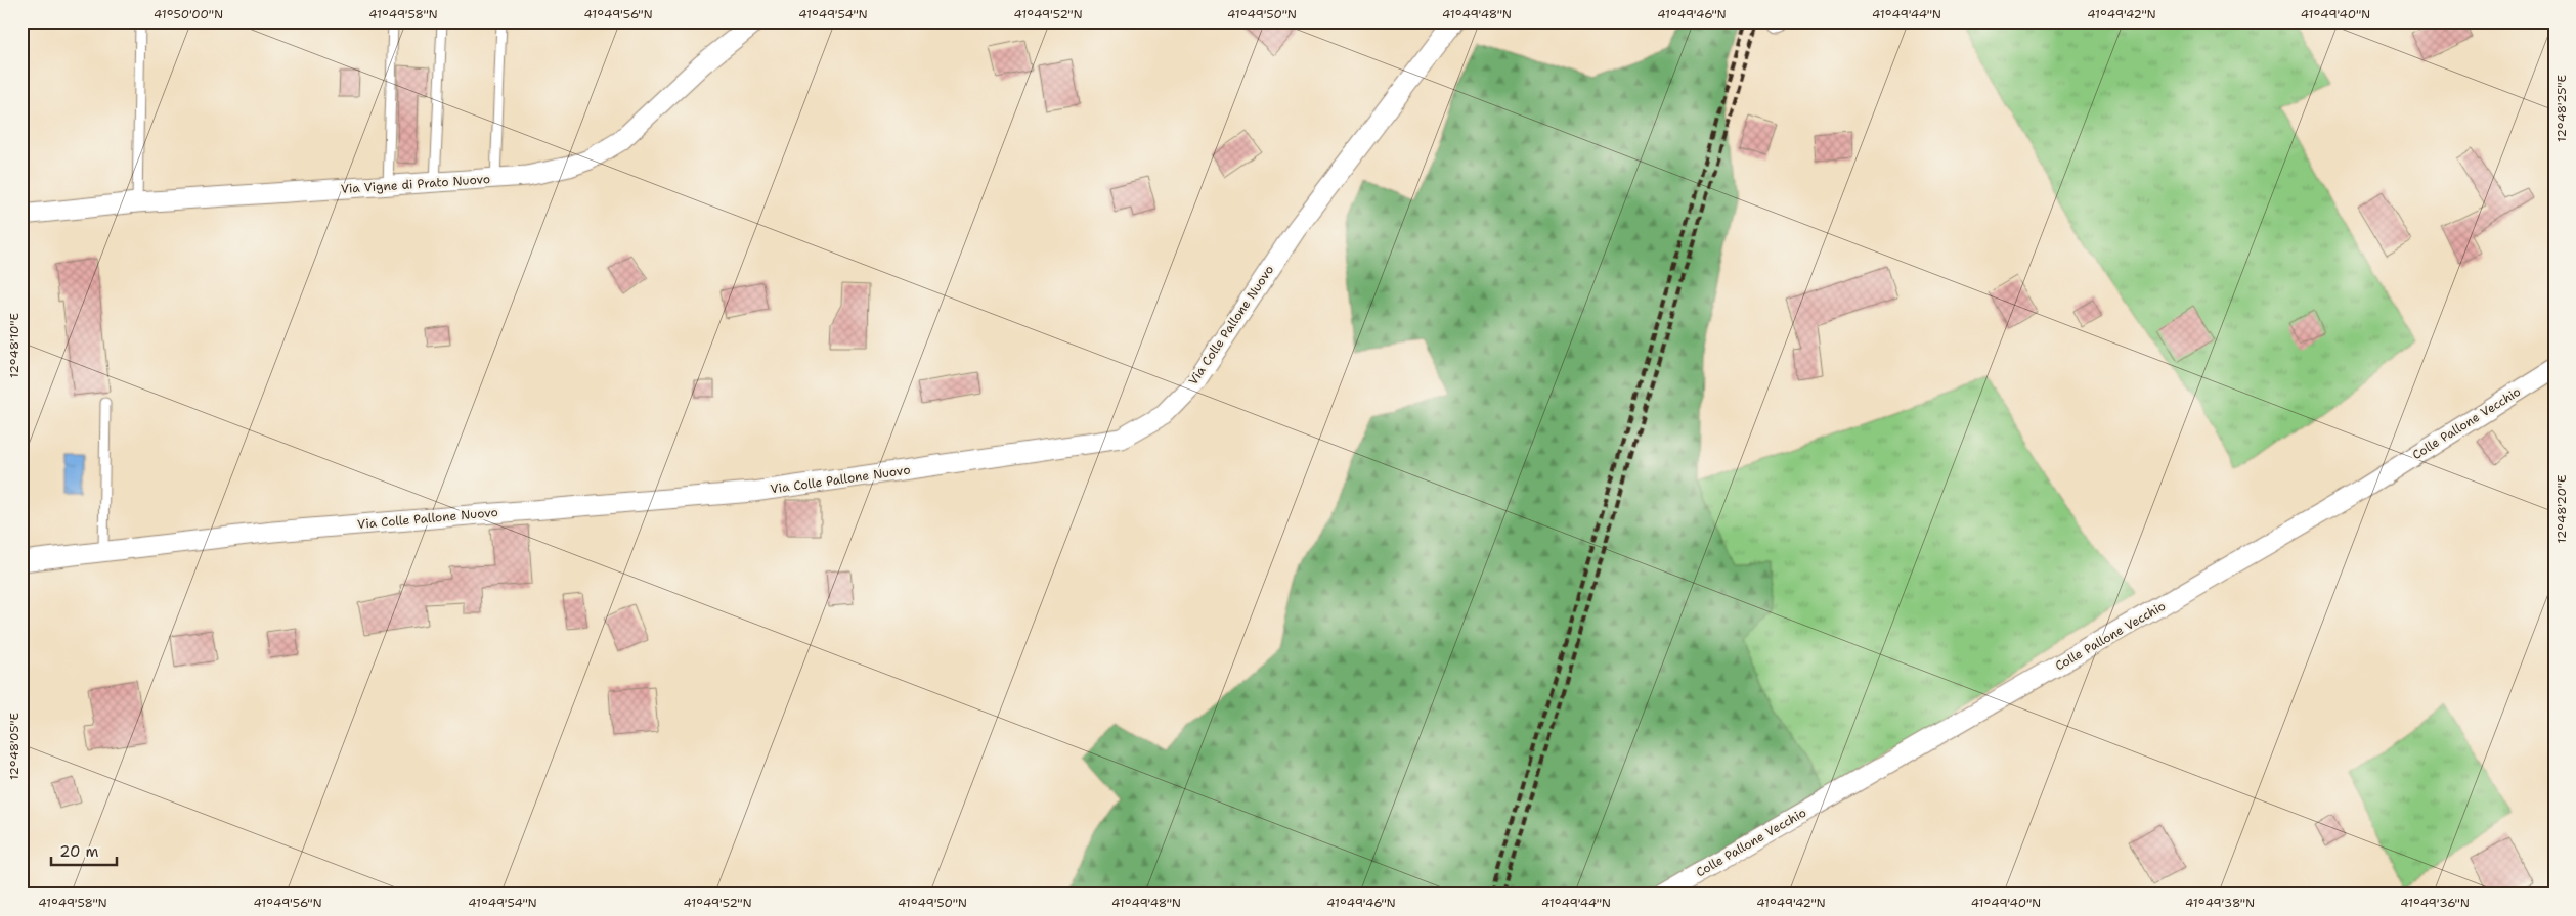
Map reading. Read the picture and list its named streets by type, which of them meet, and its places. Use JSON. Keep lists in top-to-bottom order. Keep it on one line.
{"streets":{"street":["Via Vigne di Prato Nuovo","Via Colle Pallone Nuovo","Colle Pallone Vecchio"]},"scale_bar":"20 m","coordinates":["41°50'00\"N","41°49'58\"N","41°49'56\"N","41°49'54\"N","41°49'52\"N","41°49'50\"N","41°49'48\"N","41°49'46\"N","41°49'44\"N","41°49'42\"N","41°49'40\"N","12°48'25\"E","12°48'10\"E","12°48'20\"E","12°48'05\"E","41°49'38\"N","41°49'36\"N"]}
